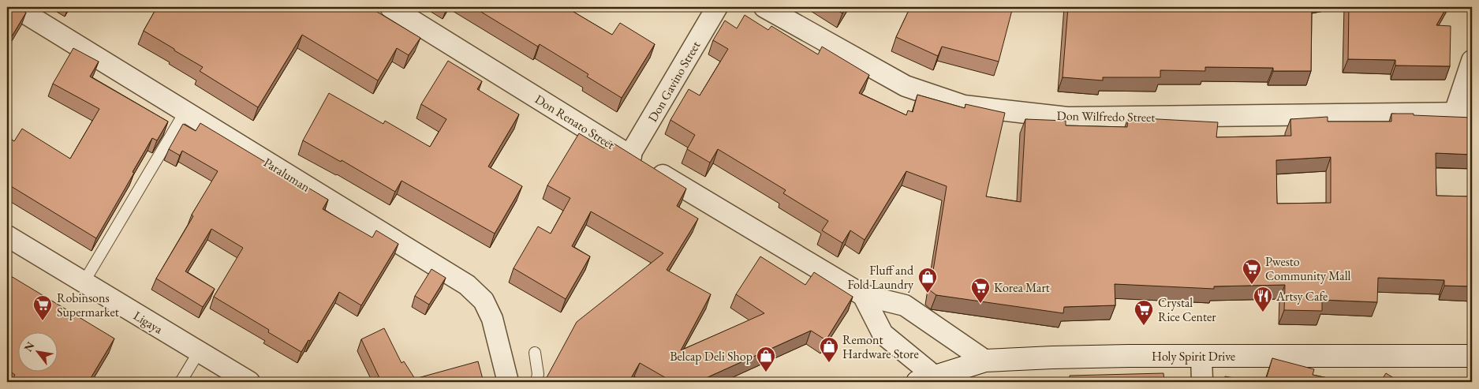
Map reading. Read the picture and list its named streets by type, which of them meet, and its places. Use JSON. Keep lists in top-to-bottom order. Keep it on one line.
{"streets":{"main road":["Holy Spirit Drive"],"street":["Don Gavino Street","Don Wilfredo Street","Don Renato Street","Paraluman","Ligaya"]},"crossings":[["Don Gavino Street","Don Renato Street"],["Don Renato Street","Holy Spirit Drive"]],"places":{"supermarket":["Pwesto Community Mall","Korea Mart","Robinsons Supermarket","Crystal Rice Center"],"shop":["Fluff and Fold Laundry","Remont Hardware Store","Belcap Deli Shop"],"restaurant":["Artsy Cafe"]},"north":"top left"}
